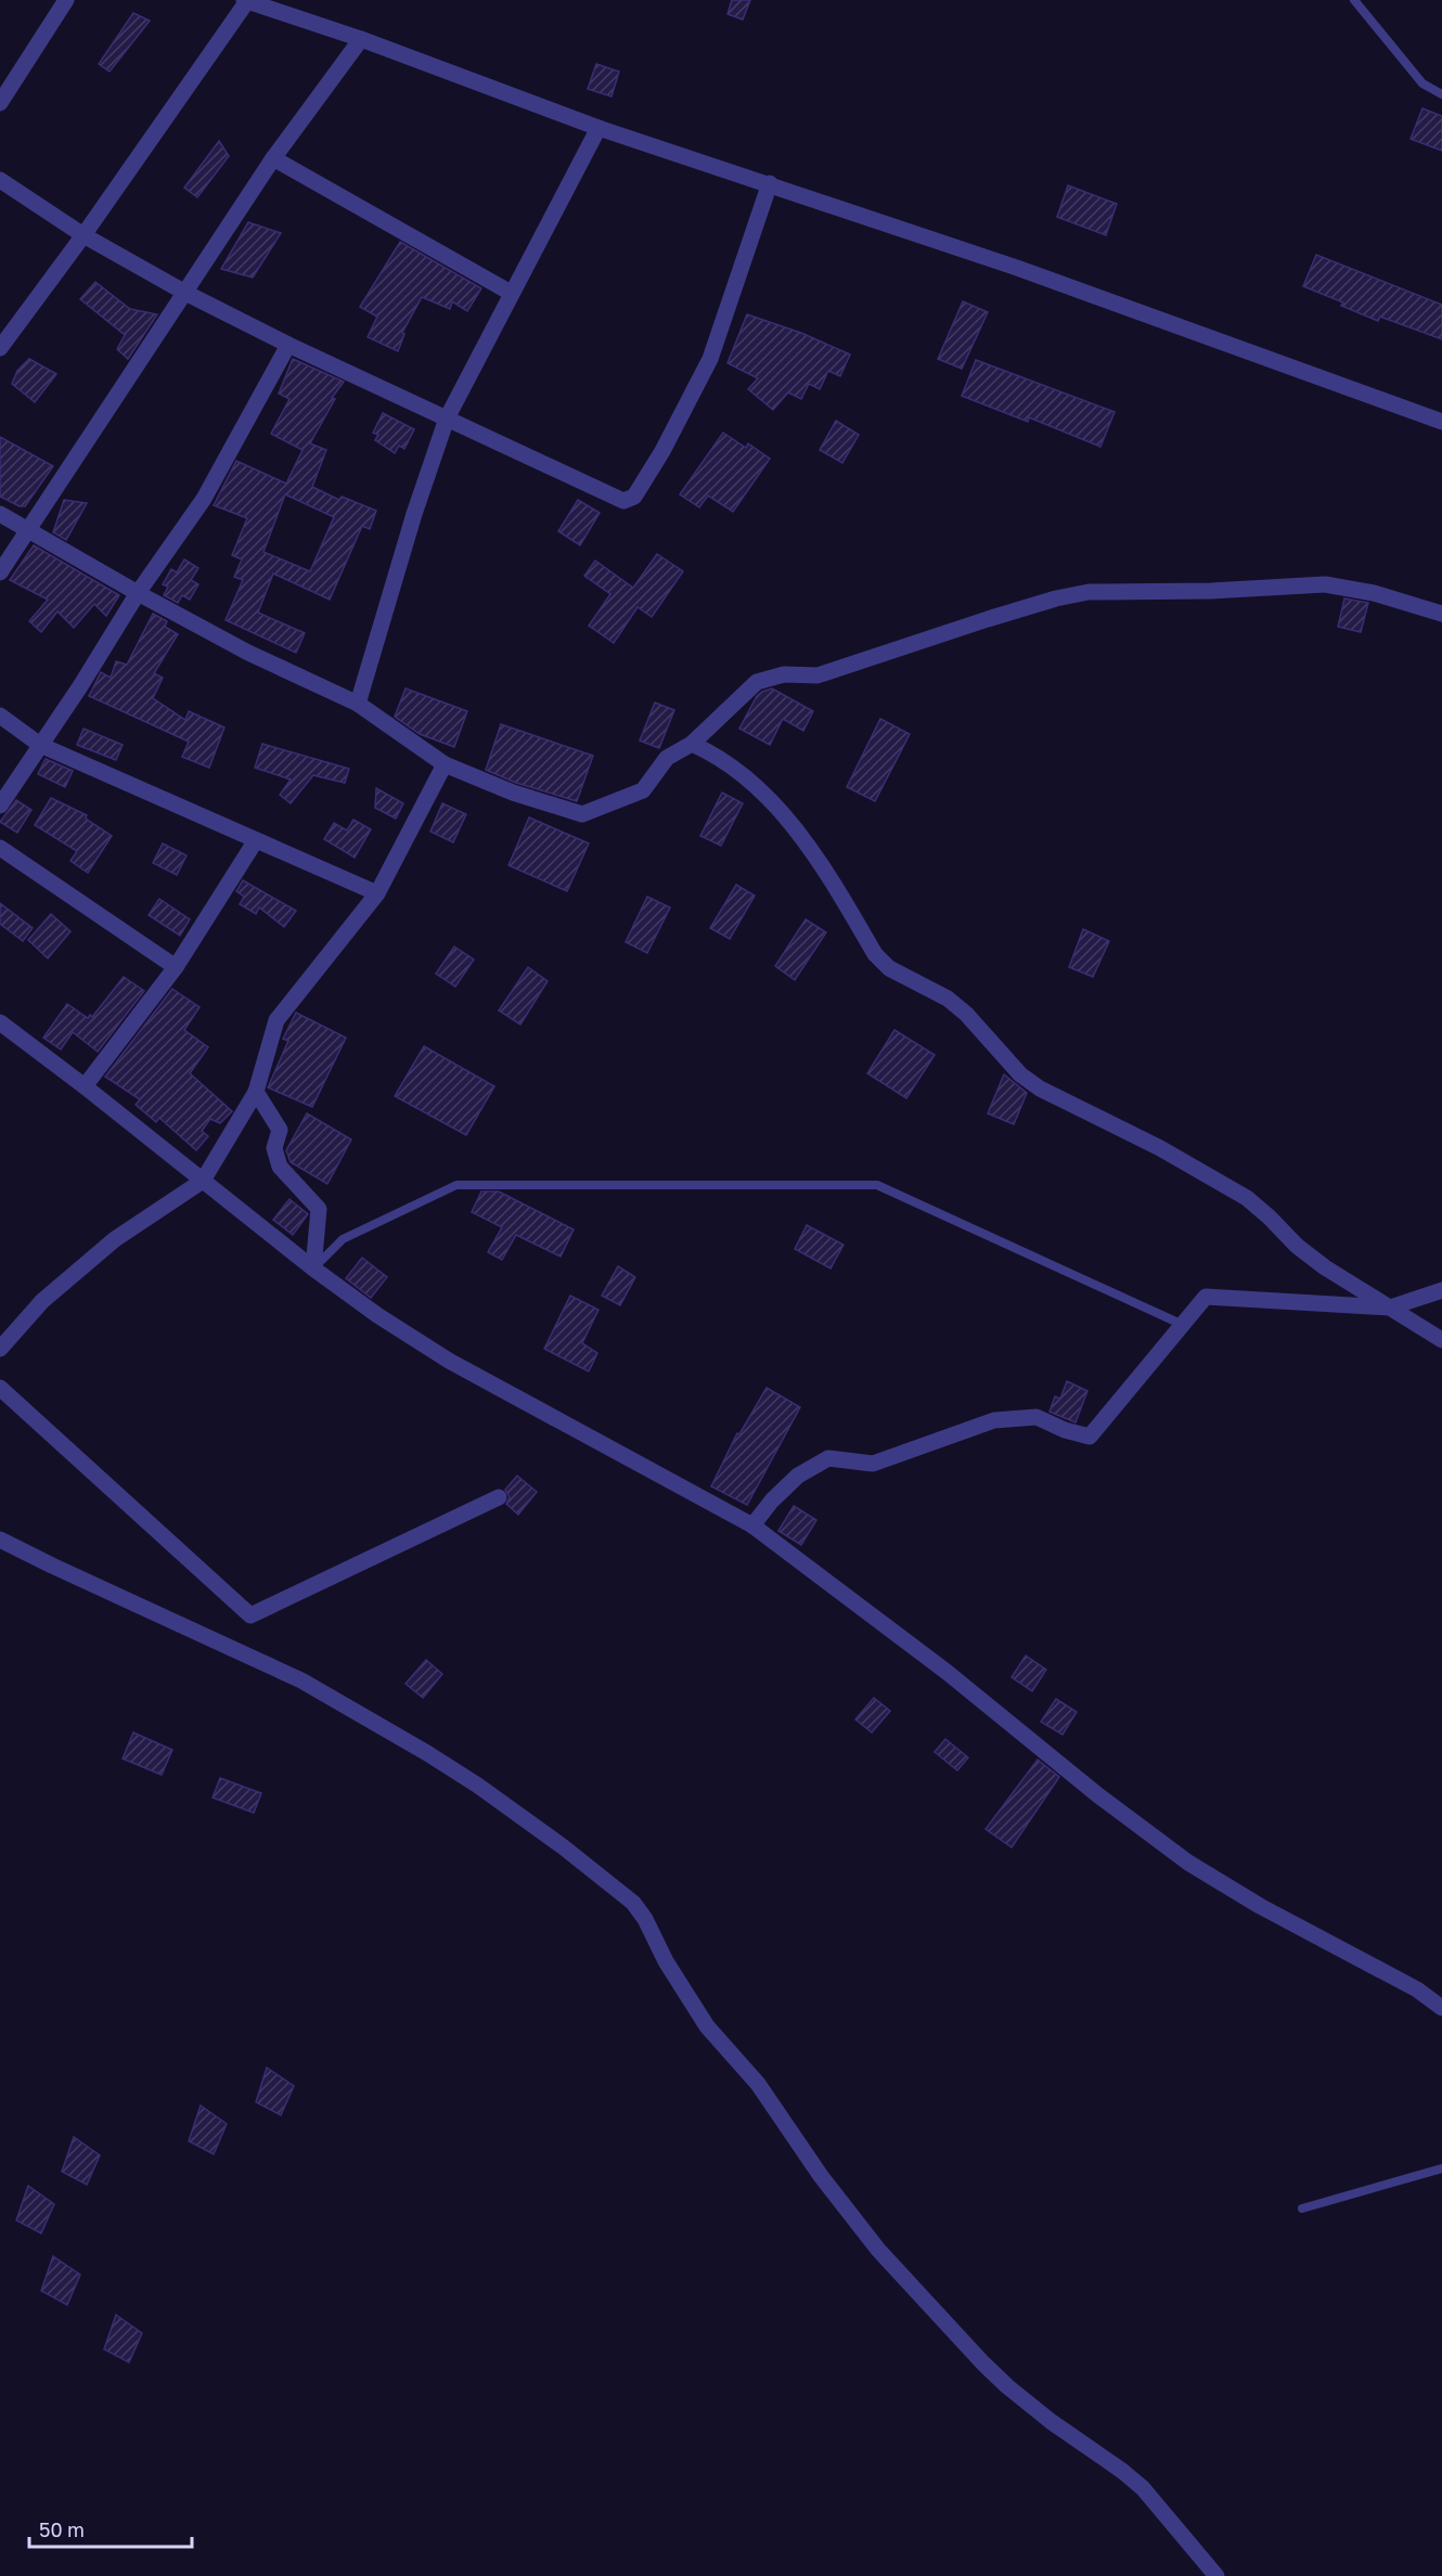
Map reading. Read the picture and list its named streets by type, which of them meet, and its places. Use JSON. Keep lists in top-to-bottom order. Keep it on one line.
{"scale_bar":"50 m"}
